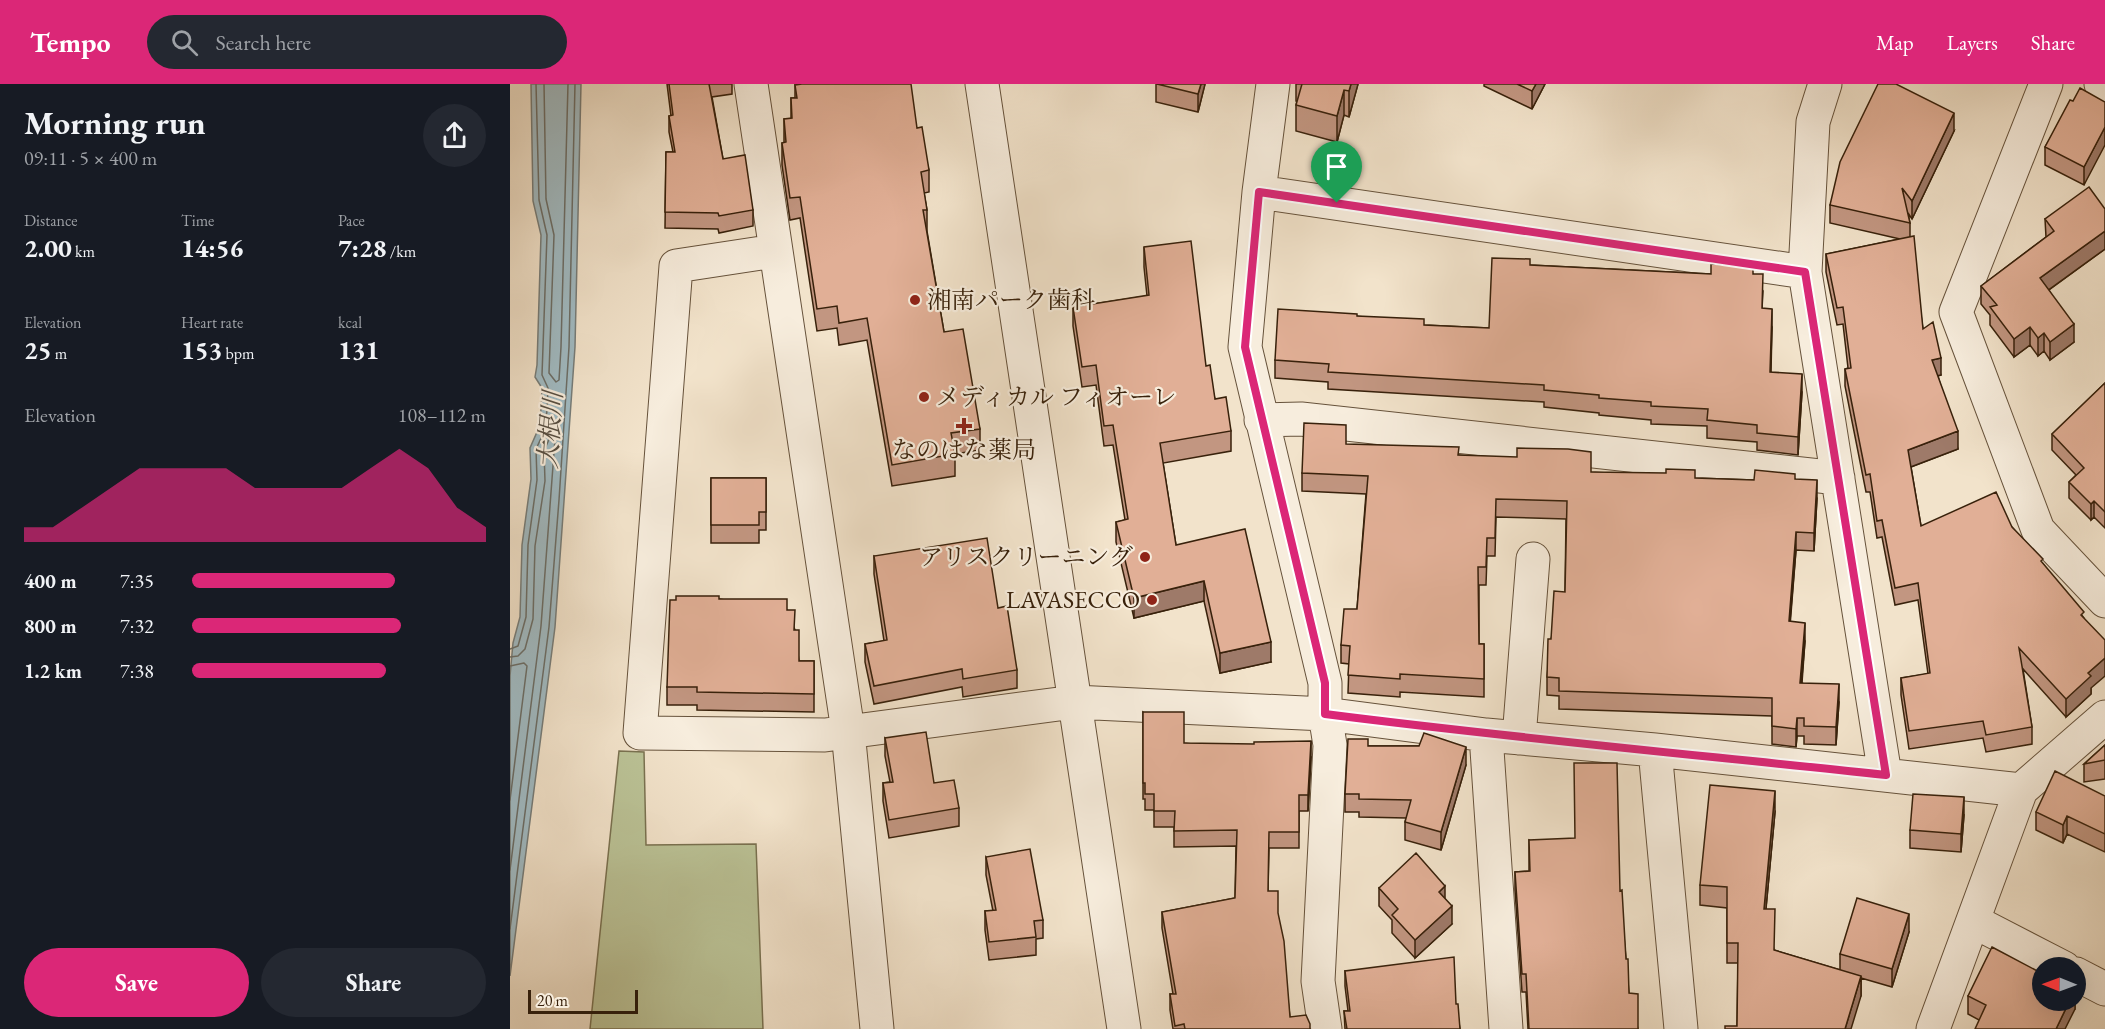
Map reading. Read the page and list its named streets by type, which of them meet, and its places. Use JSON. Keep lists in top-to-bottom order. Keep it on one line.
{"water":["大根川"],"places":{"other":["湘南パーク歯科","メディカル フィオーレ","アリスクリーニング","LAVASECCO"],"health":["なのはな薬局"]},"scale_bar":"20 m","north":"left","page":{"header":"Tempo","search":"Search here","nav":["Map","Layers","Share"],"heading":["Morning run","09:11 · 5 × 400 m"],"stats":[["Distance","2.00 km"],["Time","14:56"],["Pace","7:28 /km"],["Elevation","25 m"],["Heart rate","153 bpm"],["kcal","131"]],"chart":["Elevation","108–112 m"],"list":[{"name":"400 m","note":"7:35"},{"name":"800 m","note":"7:32"},{"name":"1.2 km","note":"7:38"}],"buttons":["Save","Share"],"scale":"20 m"}}
